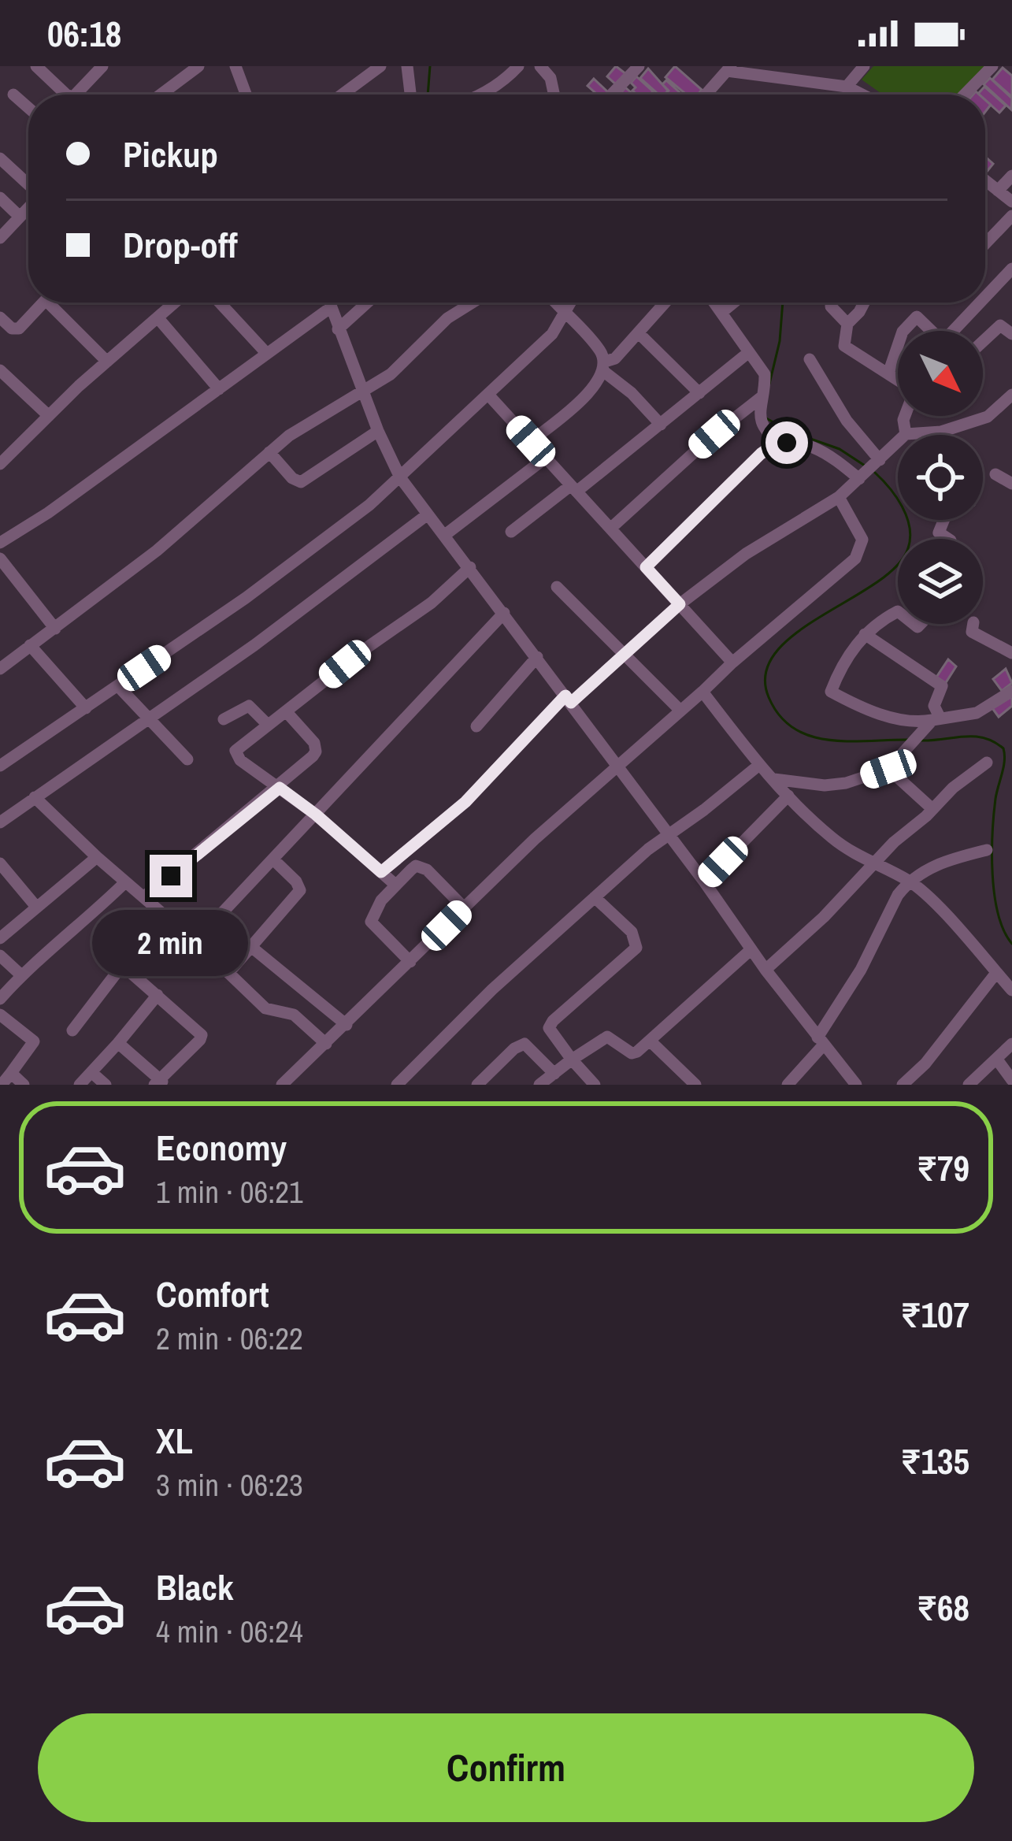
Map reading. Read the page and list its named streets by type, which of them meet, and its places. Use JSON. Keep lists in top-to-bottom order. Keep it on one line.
{"north":"bottom right","page":{"status":"06:18","banner":["Pickup","Drop-off"],"bubble":"2 min","list":[{"name":"Economy","note":"1 min · 06:21","value":"₹79"},{"name":"Comfort","note":"2 min · 06:22","value":"₹107"},{"name":"XL","note":"3 min · 06:23","value":"₹135"},{"name":"Black","note":"4 min · 06:24","value":"₹68"}],"buttons":"Confirm"}}
